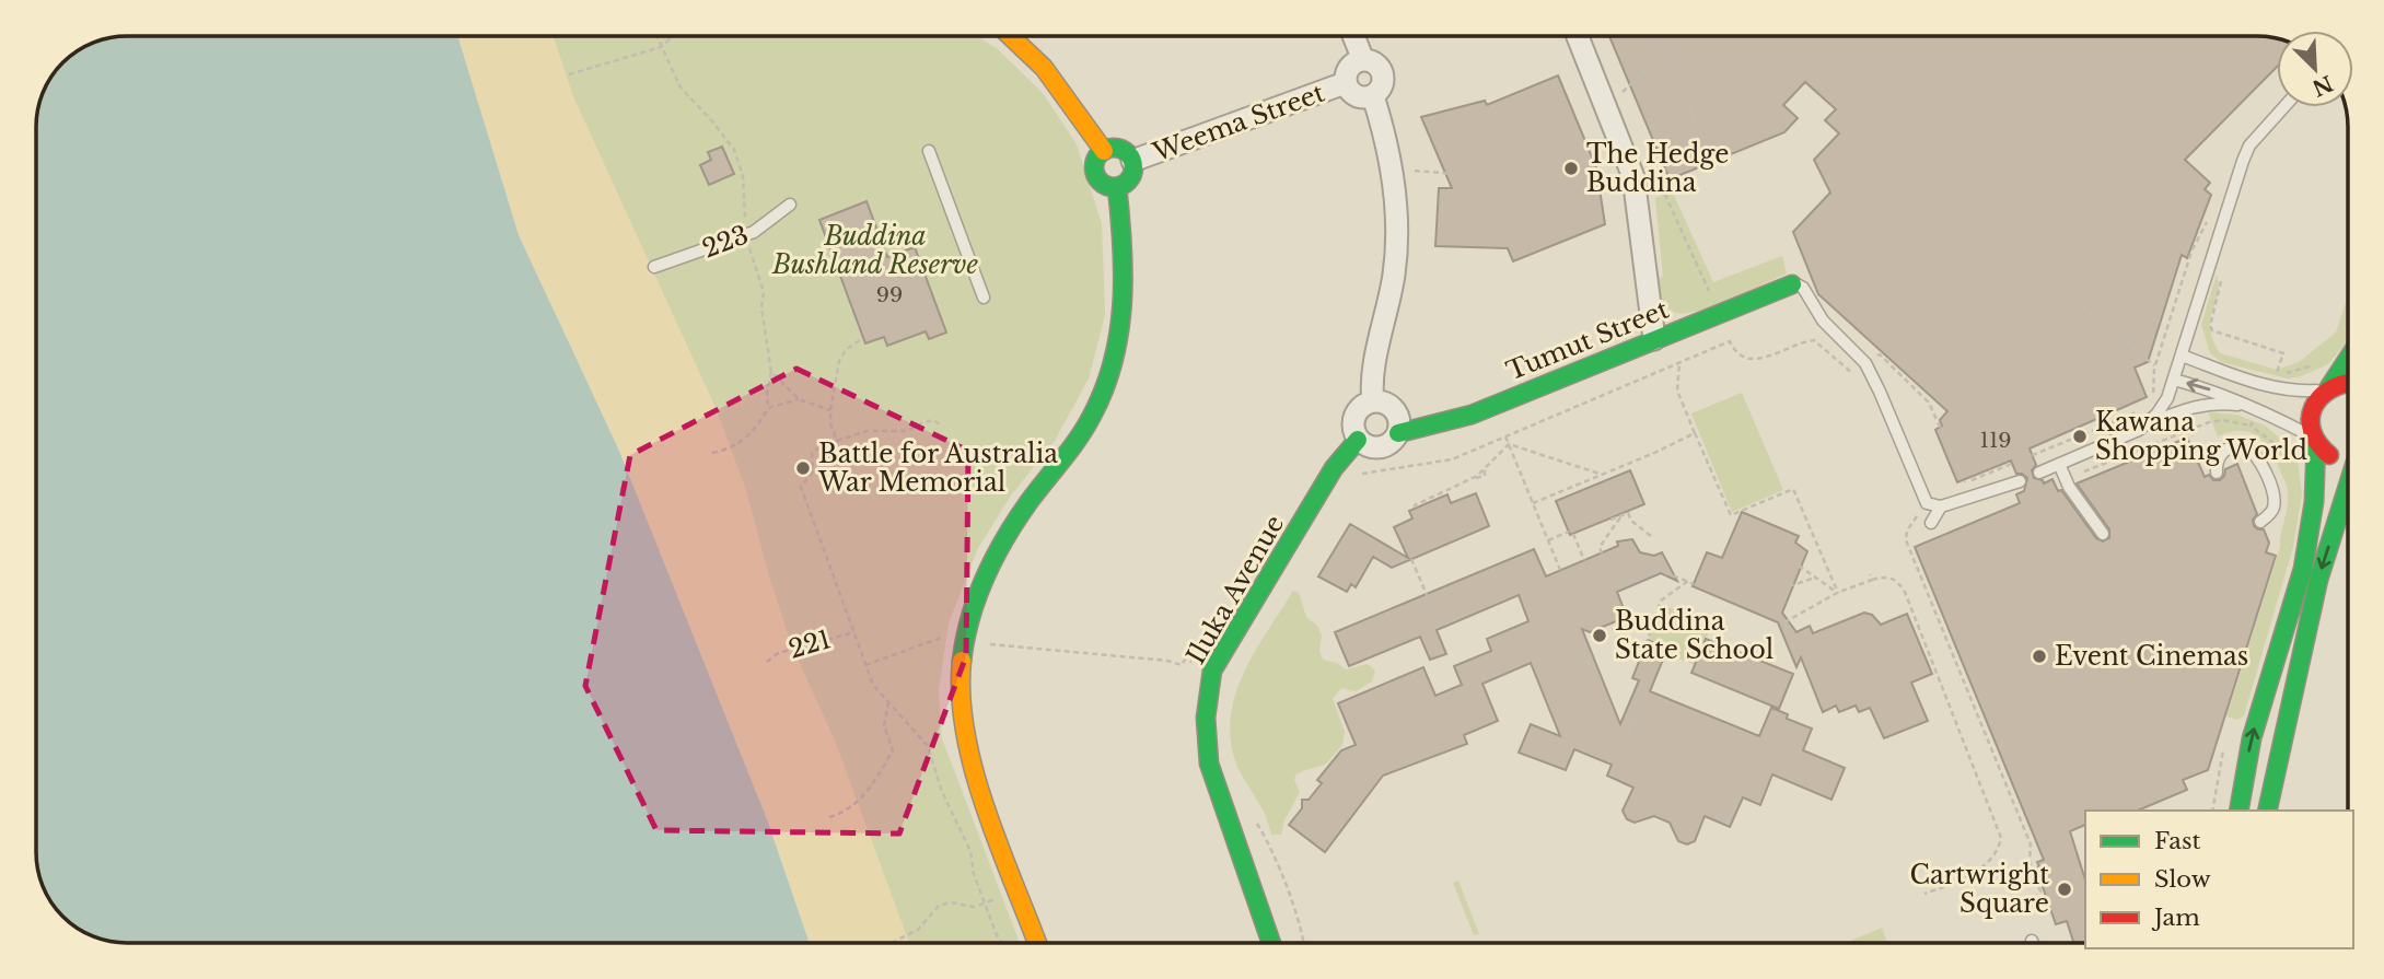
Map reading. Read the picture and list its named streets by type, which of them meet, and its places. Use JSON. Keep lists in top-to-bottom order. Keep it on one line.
{"streets":{"street":["Weema Street","Tumut Street","Iluka Avenue"],"lane":["223"],"path":["221"]},"crossings":[["Tumut Street","Iluka Avenue"]],"parks":["Buddina Bushland Reserve"],"places":["The Hedge Buddina","Kawana Shopping World","Battle for Australia War Memorial","Buddina State School","Event Cinemas","Cartwright Square"],"house_numbers":["99","119"],"legend":["Fast","Slow","Jam"],"north":"bottom right"}
